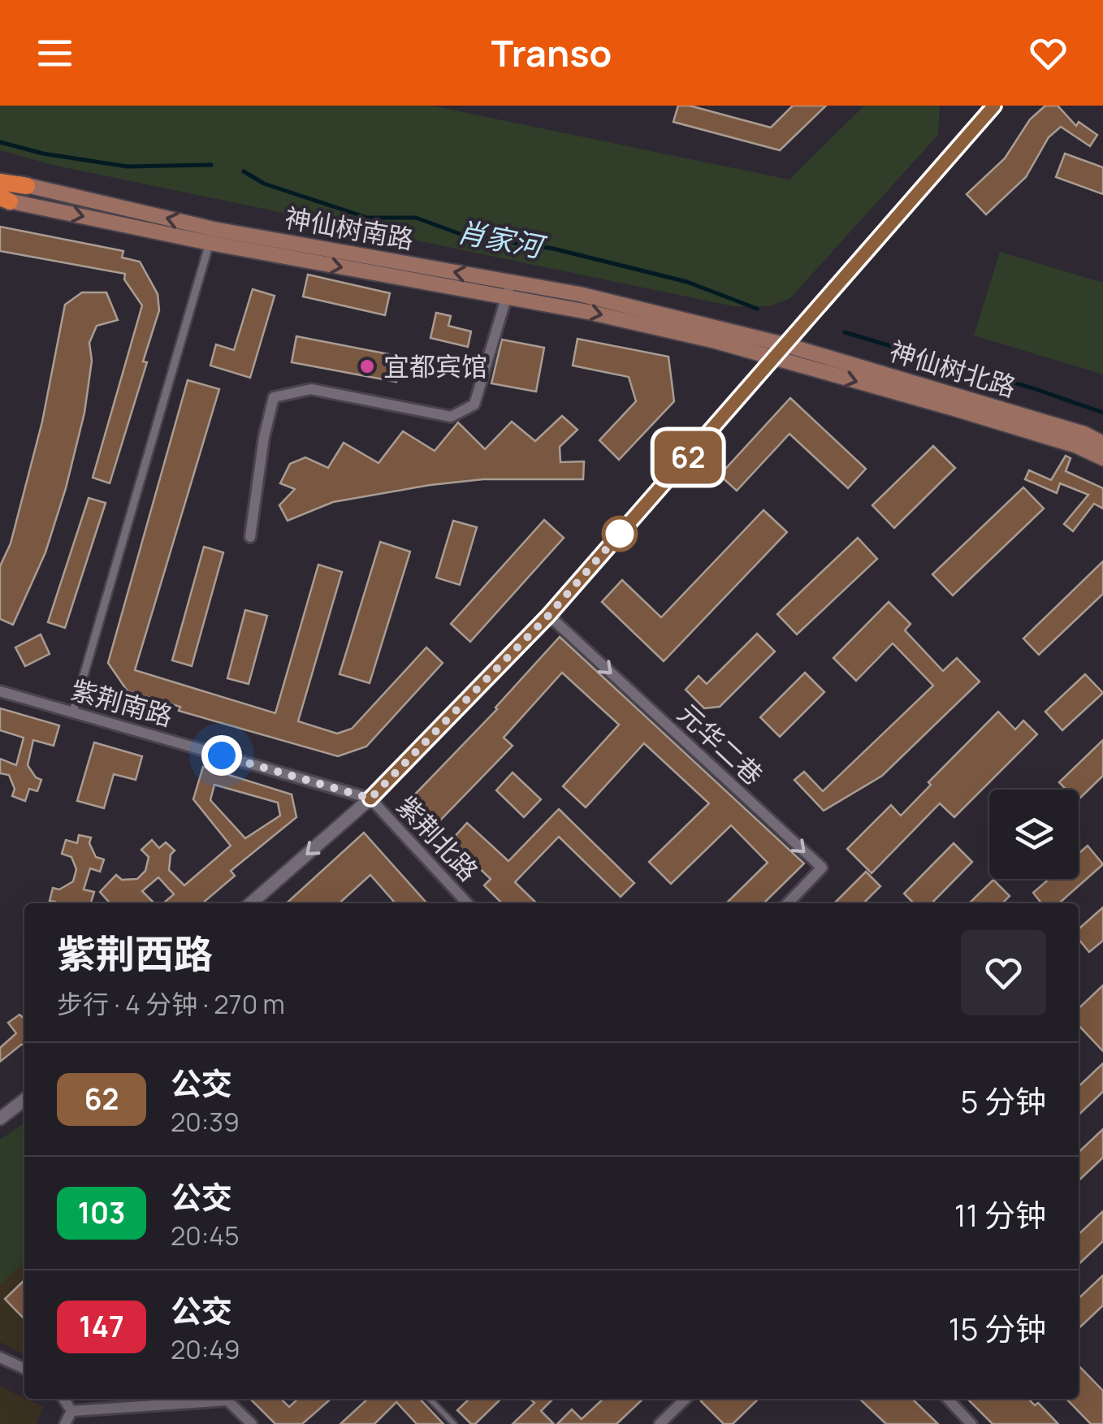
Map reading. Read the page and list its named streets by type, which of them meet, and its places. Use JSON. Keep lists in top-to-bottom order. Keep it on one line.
{"streets":{"main road":["神仙树南路","神仙树北路"],"street":["紫荆南路","元华二巷","紫荆北路"]},"crossings":[["神仙树南路","神仙树北路"],["紫荆南路","紫荆北路"]],"one_way":["元华二巷"],"water":["肖家河"],"places":["宜都宾馆"],"lines":["bus line 62"],"page":{"header":"Transo","on_map":"62","heading":["紫荆西路","步行 · 4 分钟 · 270 m"],"list":[{"mark":"62","name":"公交","note":"20:39","value":"5 分钟"},{"mark":"103","name":"公交","note":"20:45","value":"11 分钟"},{"mark":"147","name":"公交","note":"20:49","value":"15 分钟"}]}}
